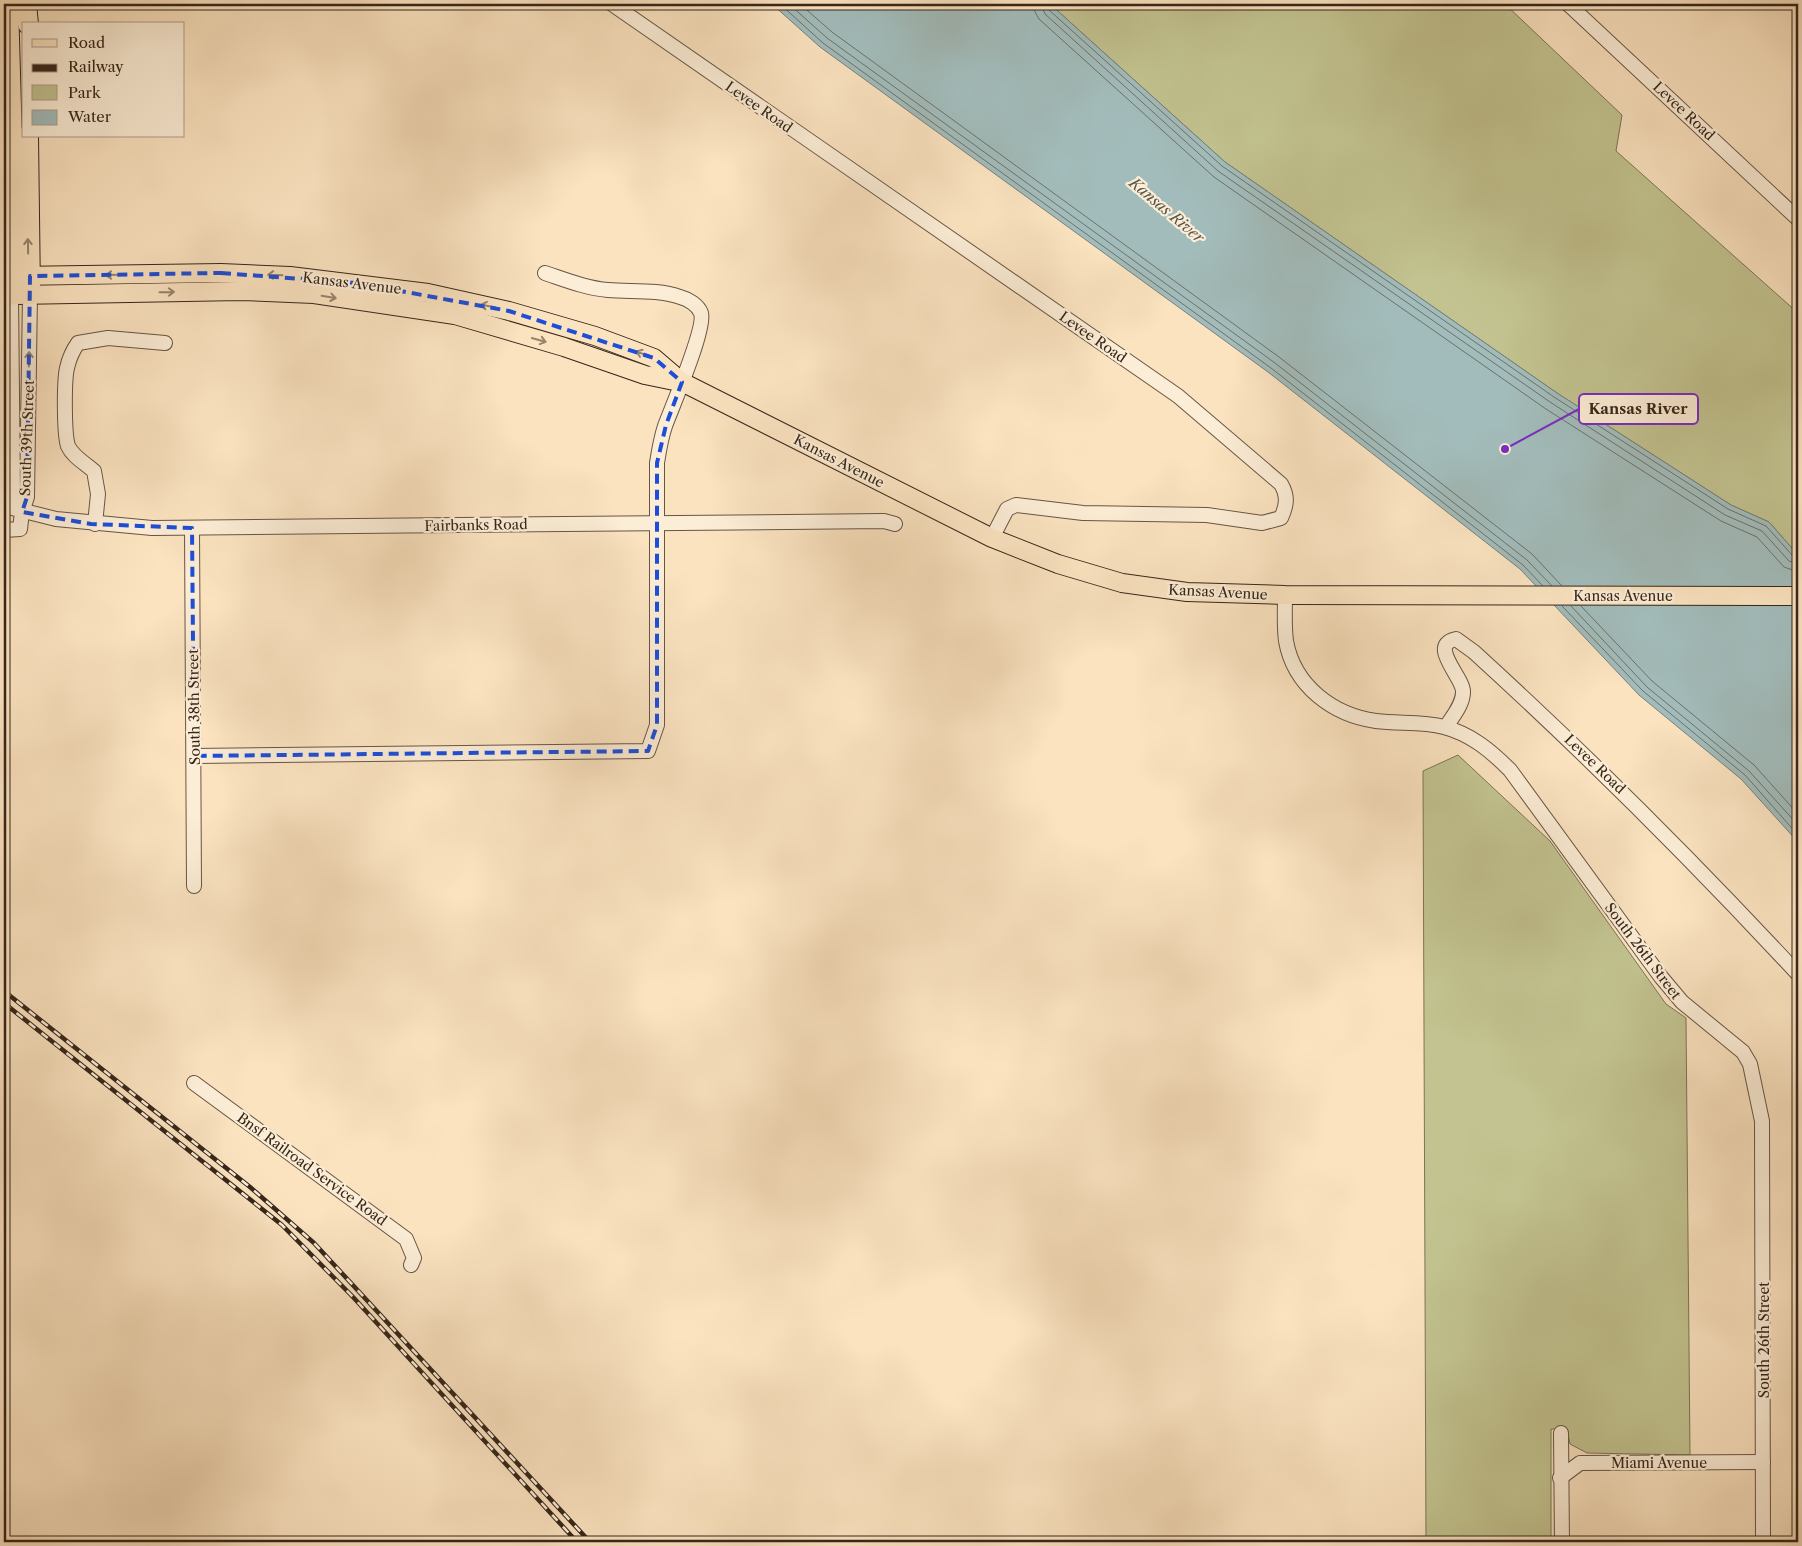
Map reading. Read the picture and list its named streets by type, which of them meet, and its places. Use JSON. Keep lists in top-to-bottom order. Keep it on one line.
{"streets":{"main road":["Kansas Avenue"],"street":["Levee Road","South 39th Street","Fairbanks Road","South 38th Street","South 26th Street","Bnsf Railroad Service Road","Miami Avenue"]},"crossings":[["Levee Road","Kansas Avenue"],["Levee Road","South 26th Street"],["Kansas Avenue","South 39th Street"],["Kansas Avenue","South 26th Street"],["South 39th Street","Fairbanks Road"],["Fairbanks Road","South 38th Street"],["South 26th Street","Miami Avenue"]],"water":["Kansas River"],"places":["Kansas River"],"legend":["Road","Railway","Park","Water"]}
